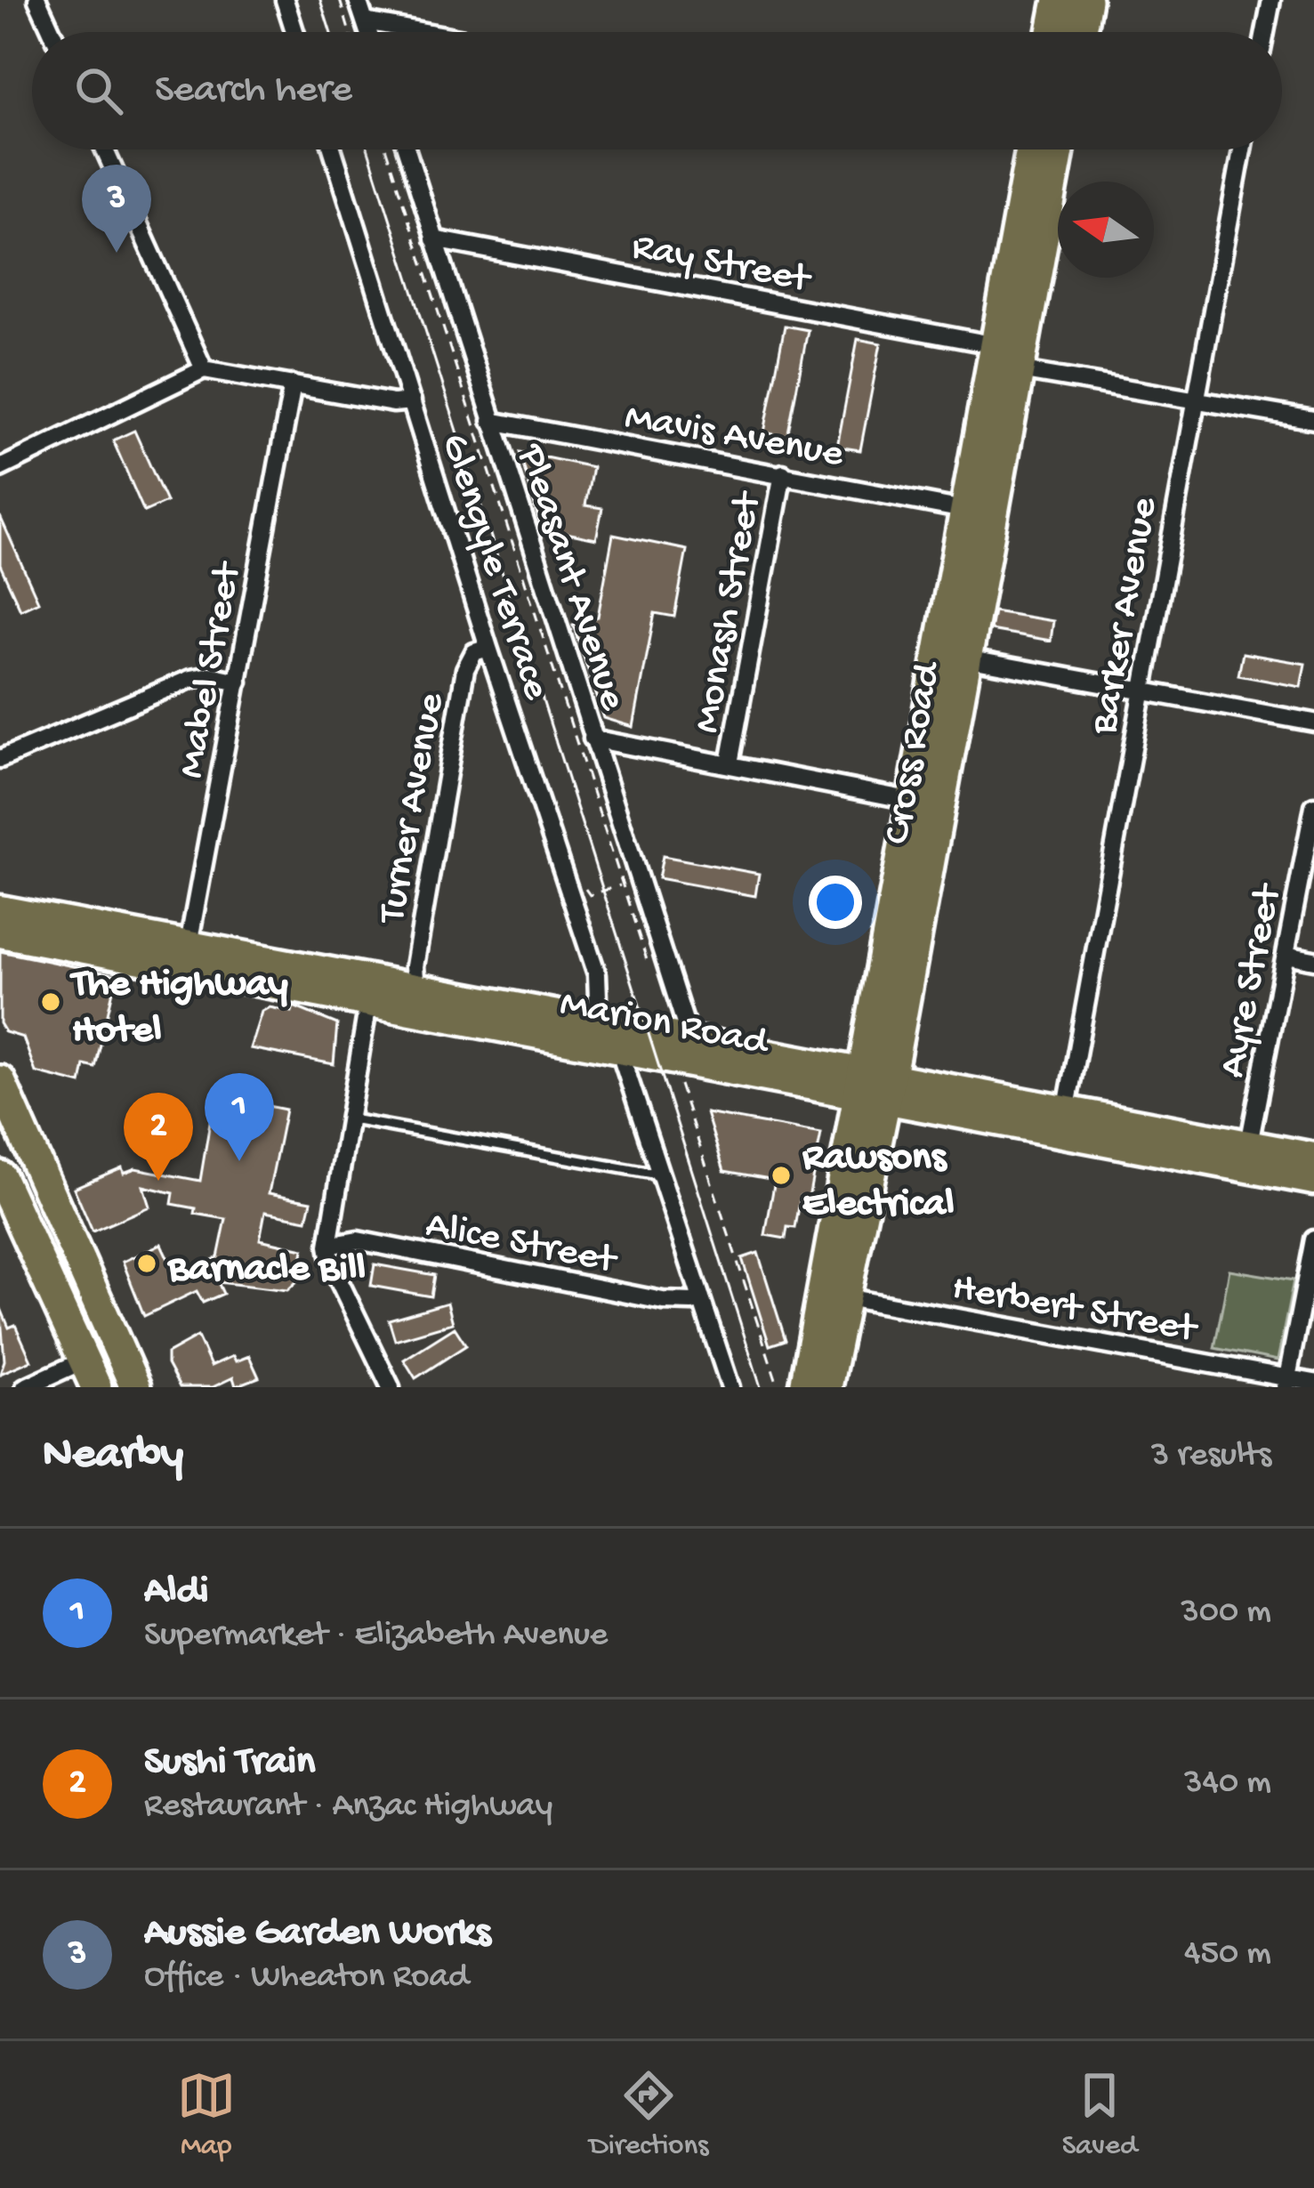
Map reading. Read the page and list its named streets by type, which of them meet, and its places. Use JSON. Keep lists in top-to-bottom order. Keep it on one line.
{"streets":{"highway":["Cross Road"],"main road":["Marion Road"],"street":["Ray Street","Mavis Avenue","Glengyle Terrace","Pleasant Avenue","Monash Street","Barker Avenue","Mabel Street","Turner Avenue","Ayre Street","Alice Street","Herbert Street"]},"crossings":[["Ray Street","Pleasant Avenue"],["Ray Street","Cross Road"],["Mavis Avenue","Pleasant Avenue"],["Mavis Avenue","Monash Street"],["Mavis Avenue","Cross Road"],["Glengyle Terrace","Turner Avenue"],["Glengyle Terrace","Marion Road"],["Pleasant Avenue","Marion Road"],["Barker Avenue","Marion Road"],["Mabel Street","Marion Road"],["Cross Road","Marion Road"],["Cross Road","Herbert Street"],["Turner Avenue","Marion Road"],["Ayre Street","Marion Road"]],"places":["The Highway Hotel","Rawsons Electrical","Barnacle Bill"],"north":"left","page":{"search":"Search here","pins":["3","1","2"],"heading":["Nearby","3 results"],"list":[{"mark":"1","name":"Aldi","note":"Supermarket · Elizabeth Avenue","value":"300 m"},{"mark":"2","name":"Sushi Train","note":"Restaurant · Anzac Highway","value":"340 m"},{"mark":"3","name":"Aussie Garden Works","note":"Office · Wheaton Road","value":"450 m"}],"nav":["Map","Directions","Saved"]}}
